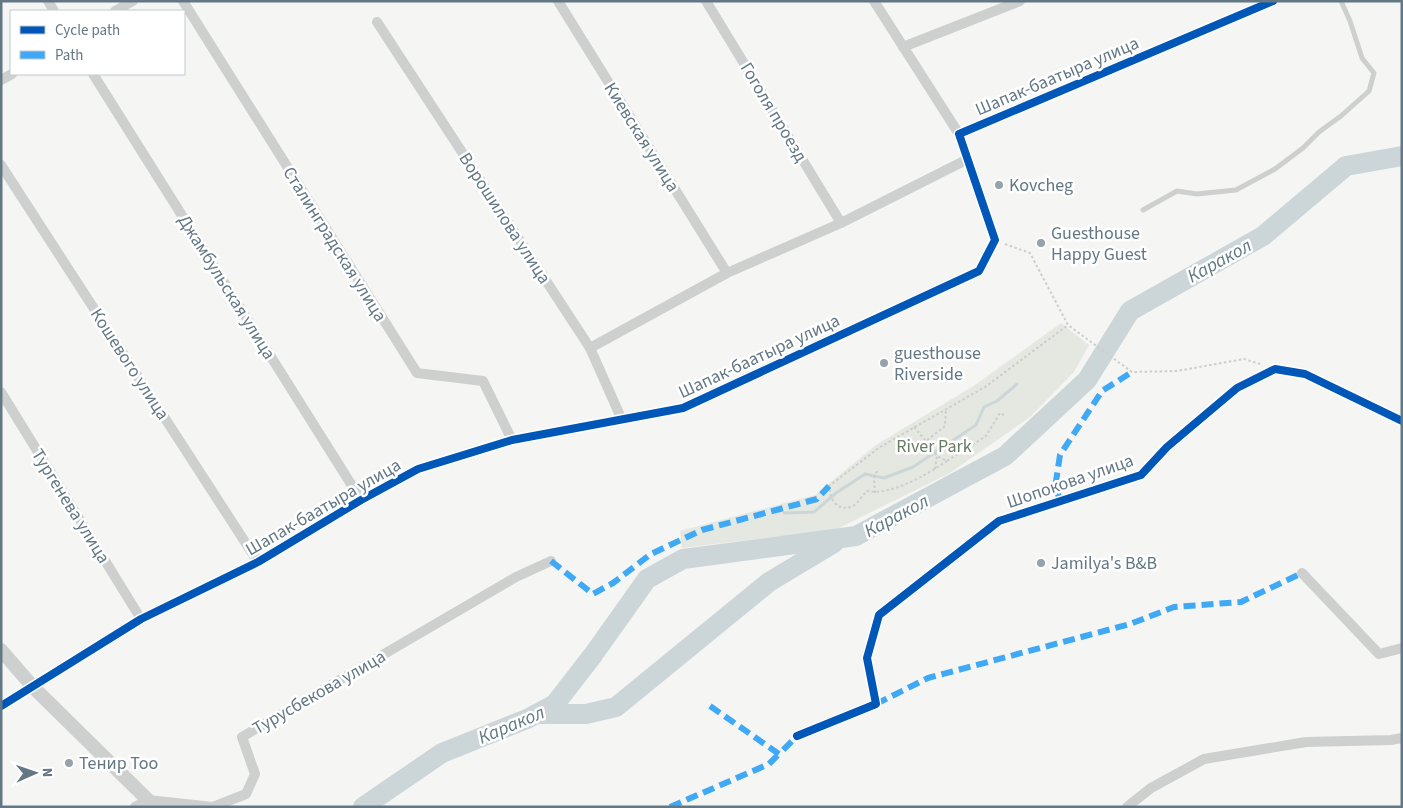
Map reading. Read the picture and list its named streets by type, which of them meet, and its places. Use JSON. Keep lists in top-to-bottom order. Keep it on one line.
{"streets":{"street":["Шапак-баатыра улица","Гоголя проезд","Киевская улица","Ворошилова улица","Сталинградская улица","Джамбульская улица","Кошевого улица","Шопокова улица","Тургенева улица","Турусбекова улица"]},"crossings":[["Шапак-баатыра улица","Ворошилова улица"],["Шапак-баатыра улица","Сталинградская улица"],["Шапак-баатыра улица","Джамбульская улица"],["Шапак-баатыра улица","Кошевого улица"],["Шапак-баатыра улица","Тургенева улица"]],"water":["Каракол"],"parks":["River Park"],"places":["Kovcheg","Guesthouse Happy Guest","guesthouse Riverside","Jamilya's B&B","Тенир Тоо"],"legend":["Cycle path","Path"],"north":"right"}
